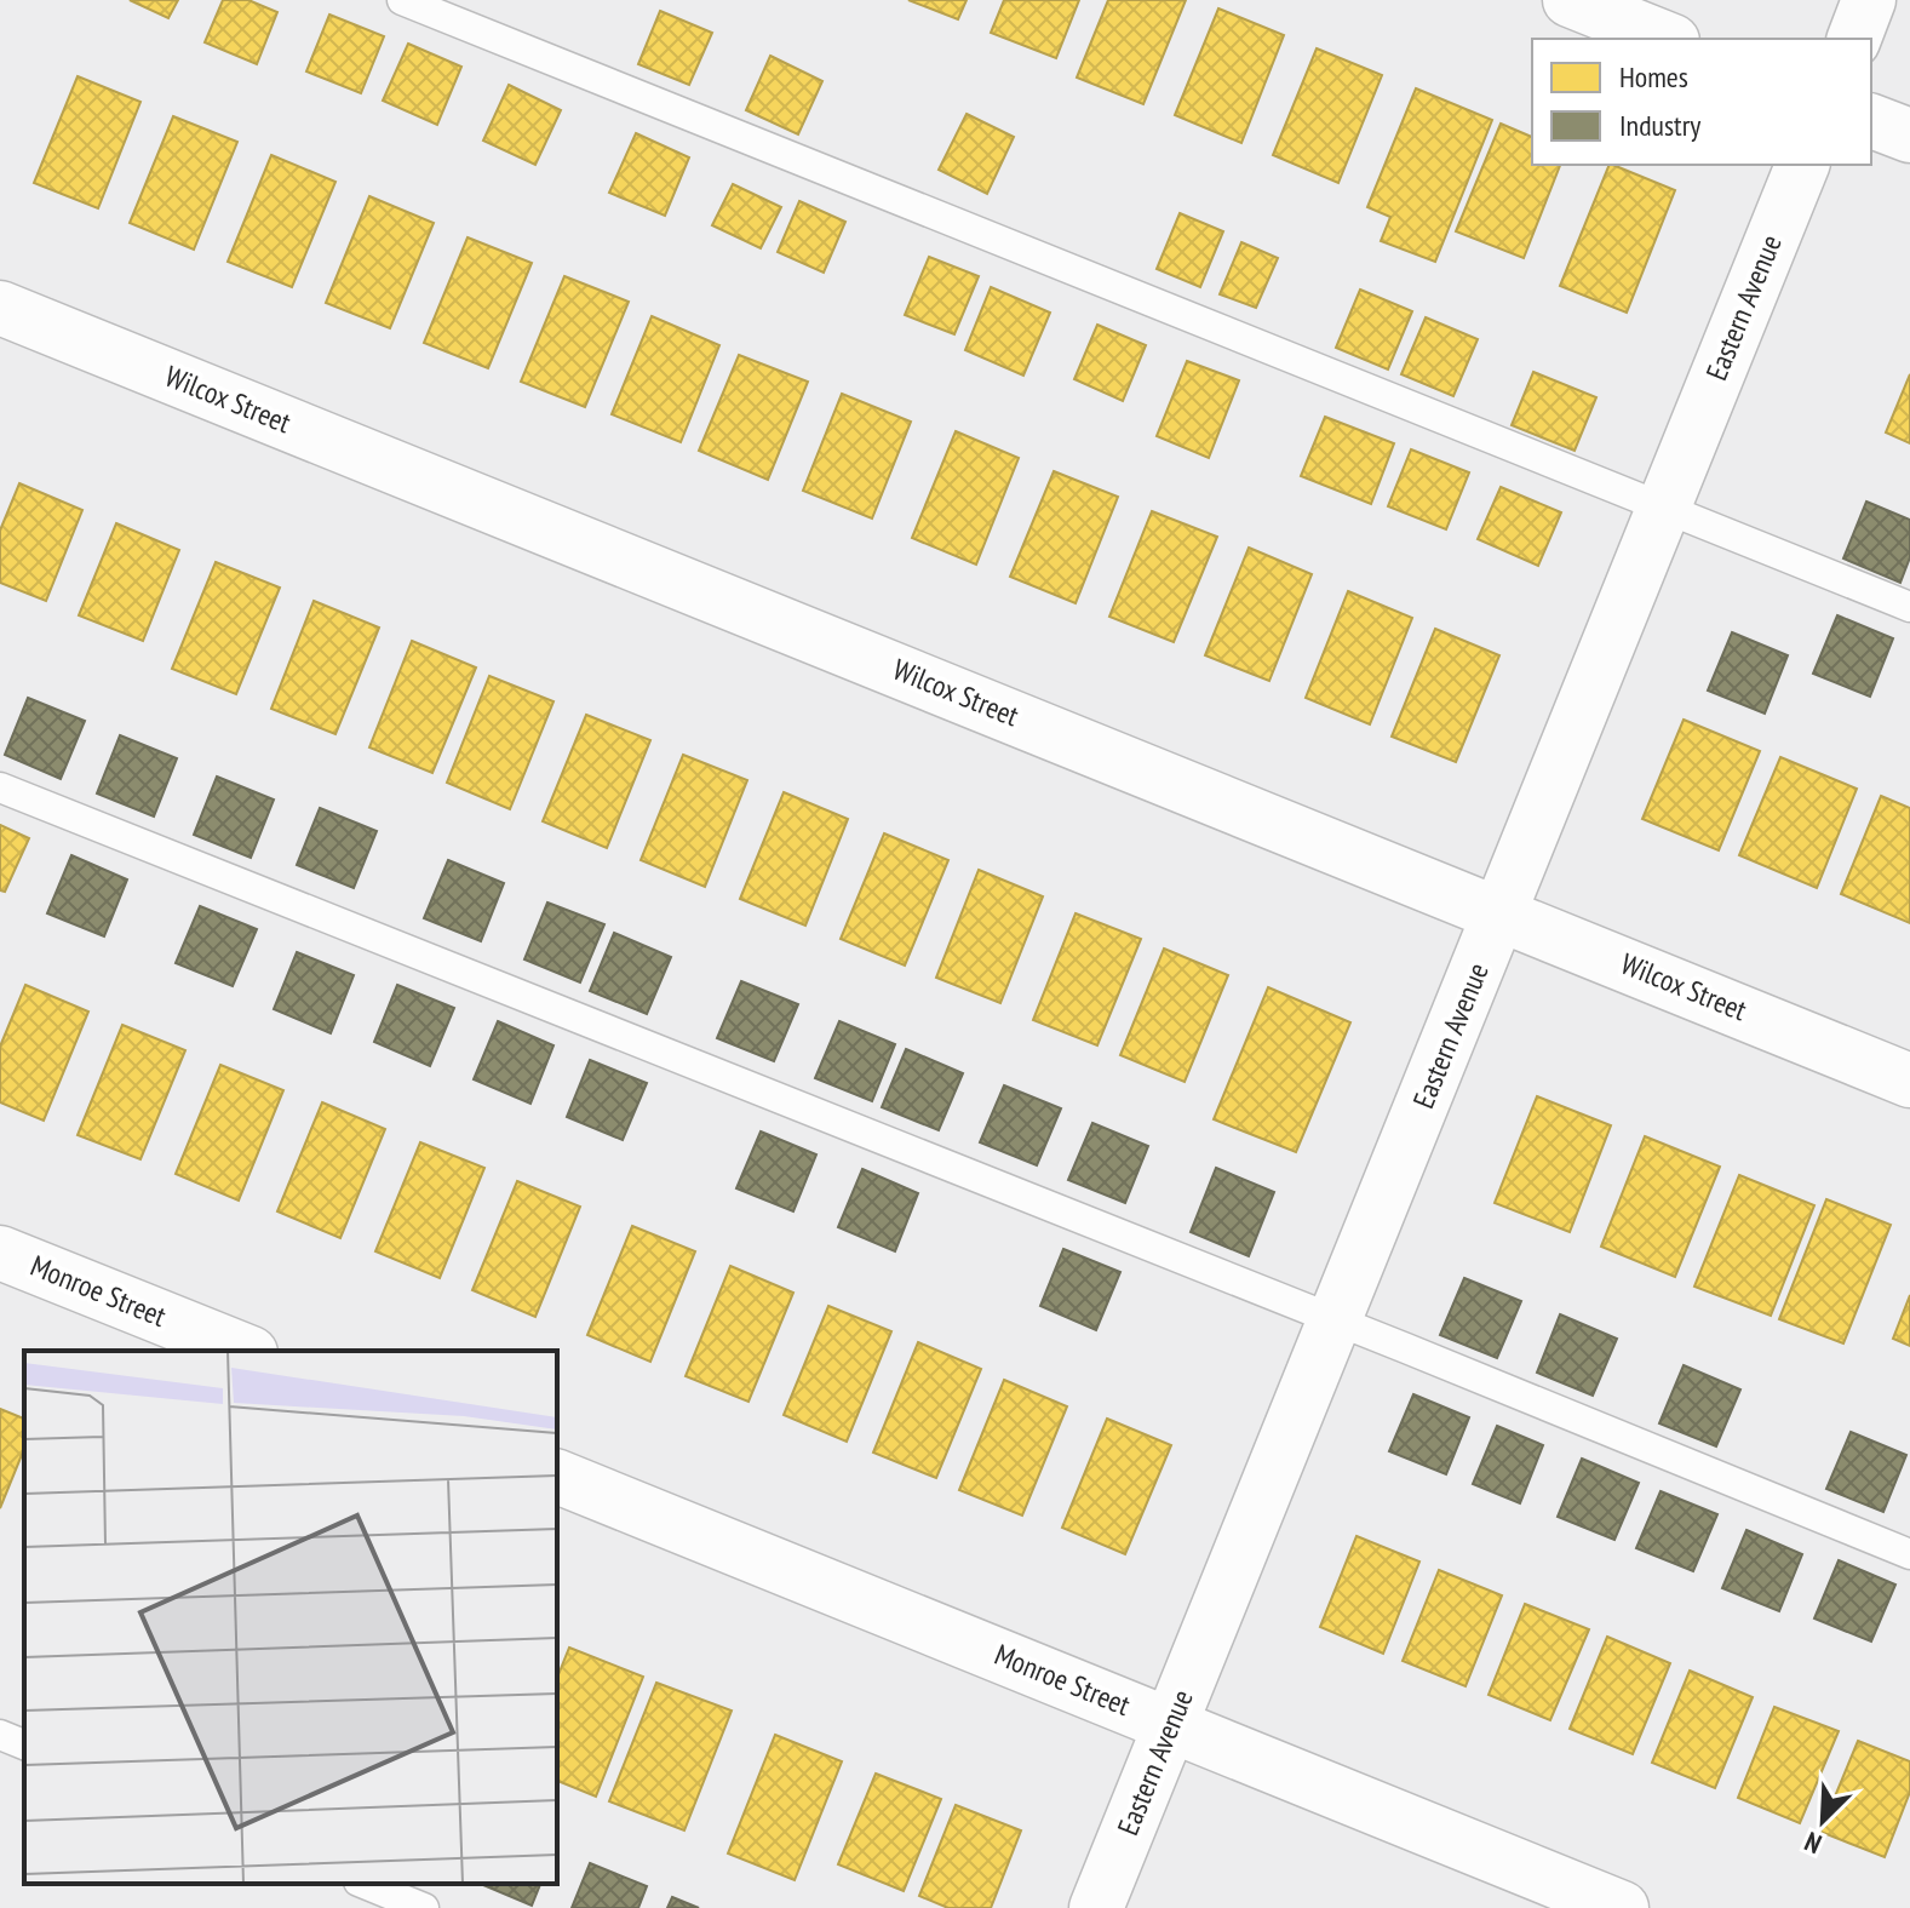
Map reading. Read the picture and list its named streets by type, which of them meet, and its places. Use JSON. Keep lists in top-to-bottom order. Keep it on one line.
{"streets":{"street":["Eastern Avenue","Wilcox Street","Monroe Street"]},"crossings":[["Eastern Avenue","Wilcox Street"],["Eastern Avenue","Monroe Street"]],"legend":["Homes","Industry"],"north":"bottom left"}
